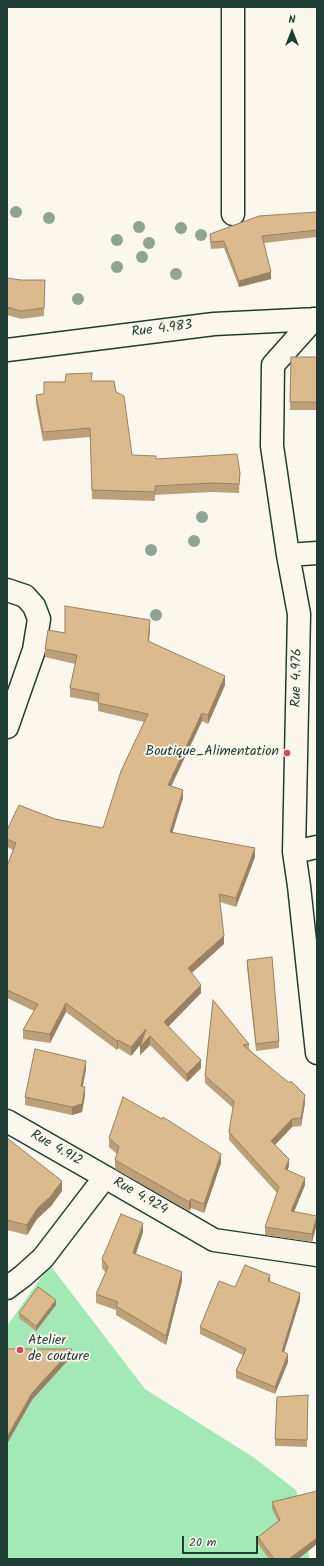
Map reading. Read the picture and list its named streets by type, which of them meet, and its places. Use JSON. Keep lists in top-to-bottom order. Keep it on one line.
{"streets":{"street":["Rue 4.983","Rue 4.976","Rue 4.912","Rue 4.924"]},"crossings":[["Rue 4.983","Rue 4.976"],["Rue 4.912","Rue 4.924"]],"places":["Boutique_Alimentation","Atelier de couture"],"scale_bar":"20 m","north":"top"}
